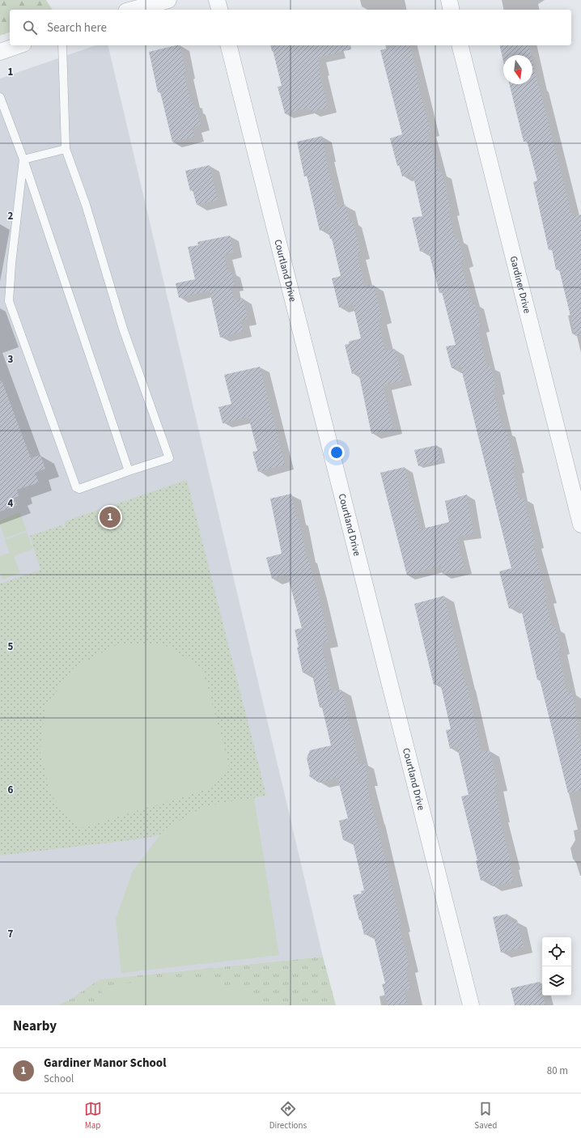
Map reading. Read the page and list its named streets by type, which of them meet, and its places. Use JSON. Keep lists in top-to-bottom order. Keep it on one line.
{"streets":{"street":["Courtland Drive","Gardiner Drive"]},"north":"bottom","page":{"search":"Search here","pins":"1","heading":"Nearby","list":[{"mark":"1","name":"Gardiner Manor School","note":"School","value":"80 m"}],"nav":["Map","Directions","Saved"]},"grid":{"rows":["1","2","3","4","5","6","7"]}}
